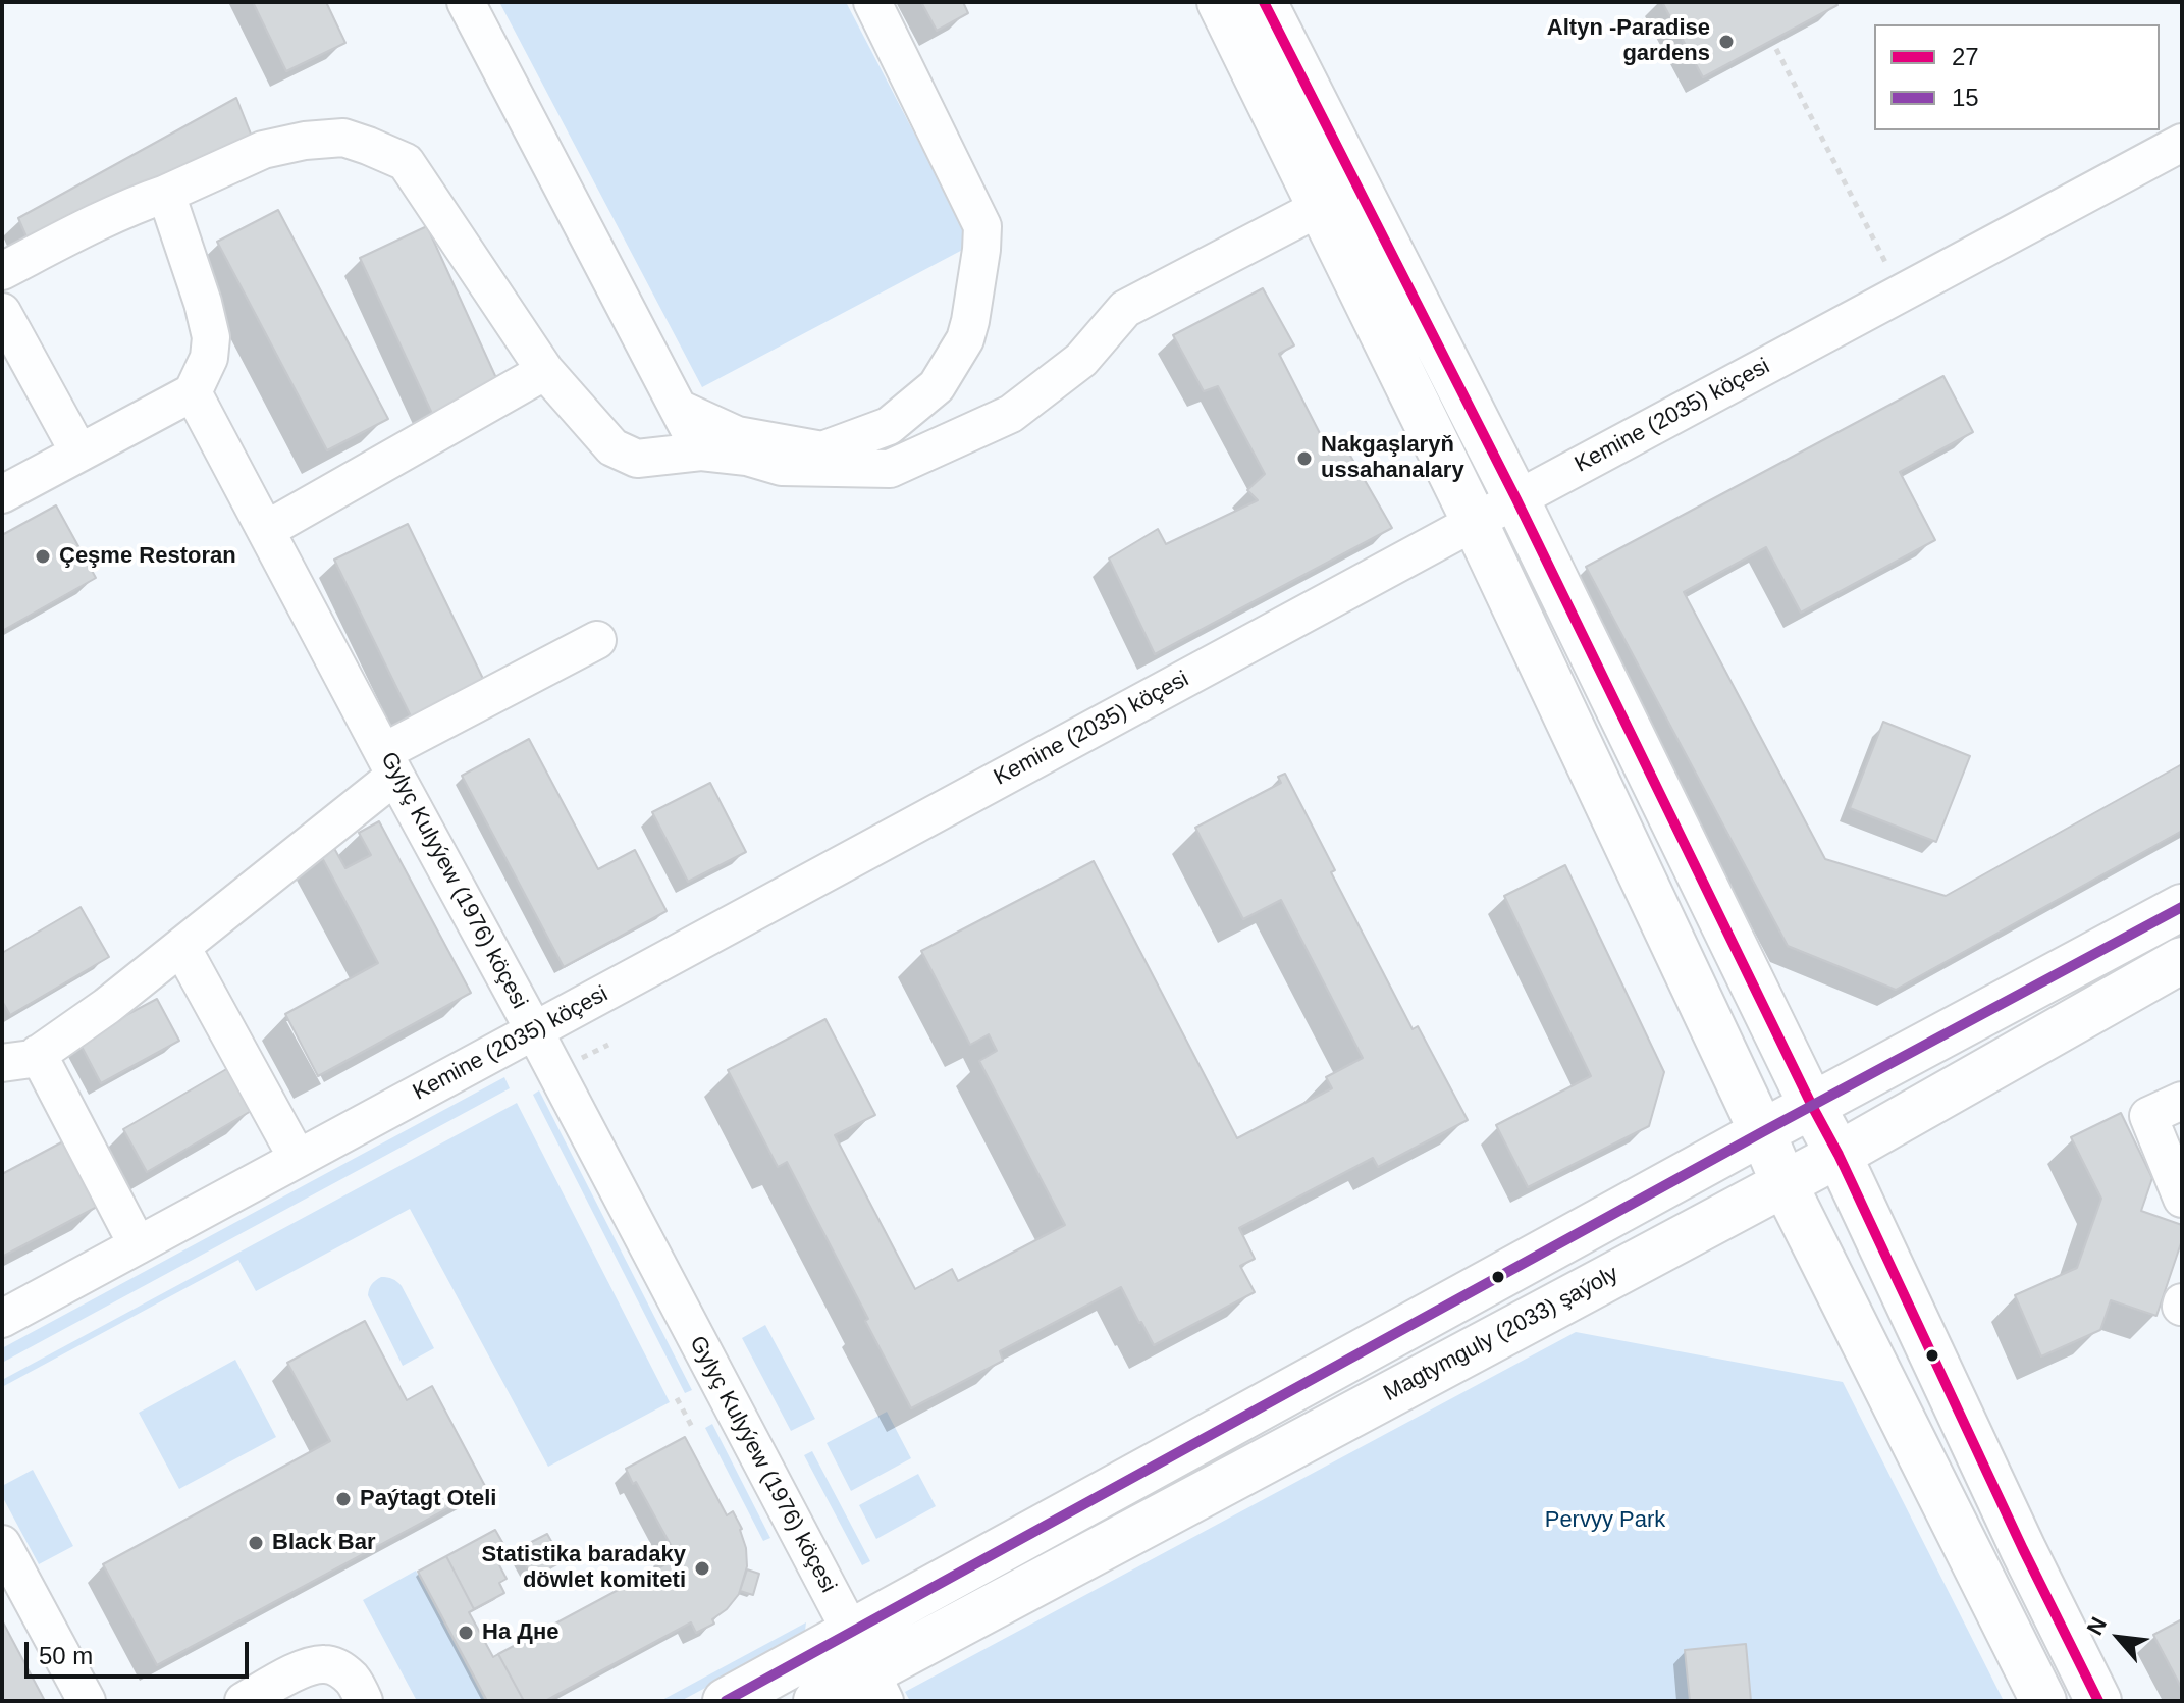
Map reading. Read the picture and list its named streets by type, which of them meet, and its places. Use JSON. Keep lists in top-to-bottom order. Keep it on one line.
{"streets":{"main road":["Magtymguly (2033) şaýoly"],"street":["Kemine (2035) köçesi","Gylyç Kulyýew (1976) köçesi"]},"crossings":[["Kemine (2035) köçesi","Gylyç Kulyýew (1976) köçesi"],["Gylyç Kulyýew (1976) köçesi","Magtymguly (2033) şaýoly"]],"parks":["Pervyy Park"],"places":["Altyn -Paradise gardens","Nakgaşlaryň ussahanalary","Çeşme Restoran","Paýtagt Oteli","Black Bar","Statistika baradaky döwlet komiteti","На Дне"],"lines":["transit line 27","transit line 15"],"legend":["27","15"],"scale_bar":"50 m","north":"top left"}
